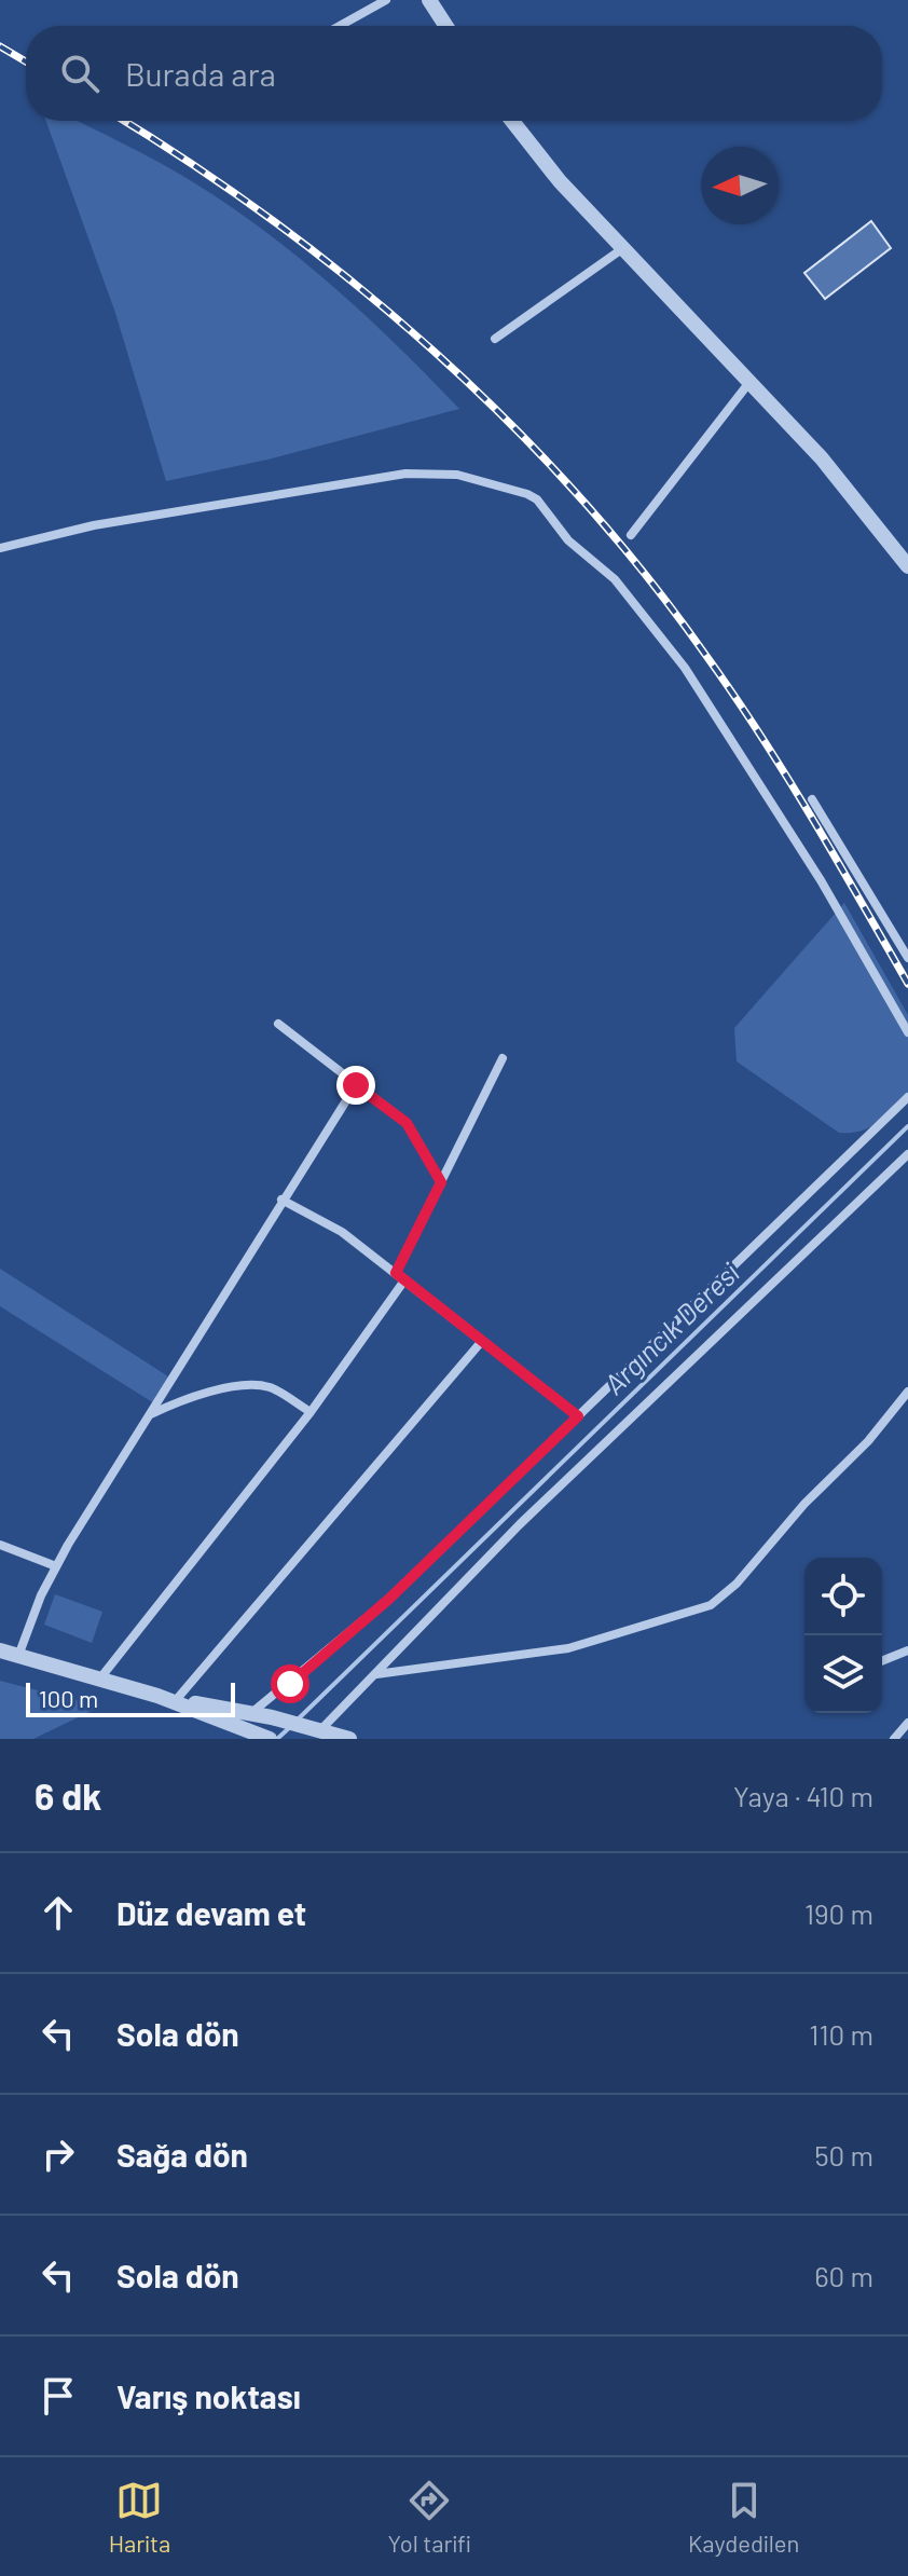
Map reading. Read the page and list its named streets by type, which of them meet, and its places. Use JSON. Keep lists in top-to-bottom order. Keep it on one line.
{"water":["Argıncık Deresi"],"scale_bar":"100 m","north":"left","page":{"search":"Burada ara","scale":"100 m","heading":["6 dk","Yaya · 410 m"],"list":[["Düz devam et","190 m"],["Sola dön","110 m"],["Sağa dön","50 m"],["Sola dön","60 m"],"Varış noktası"],"nav":["Harita","Yol tarifi","Kaydedilen"]}}
